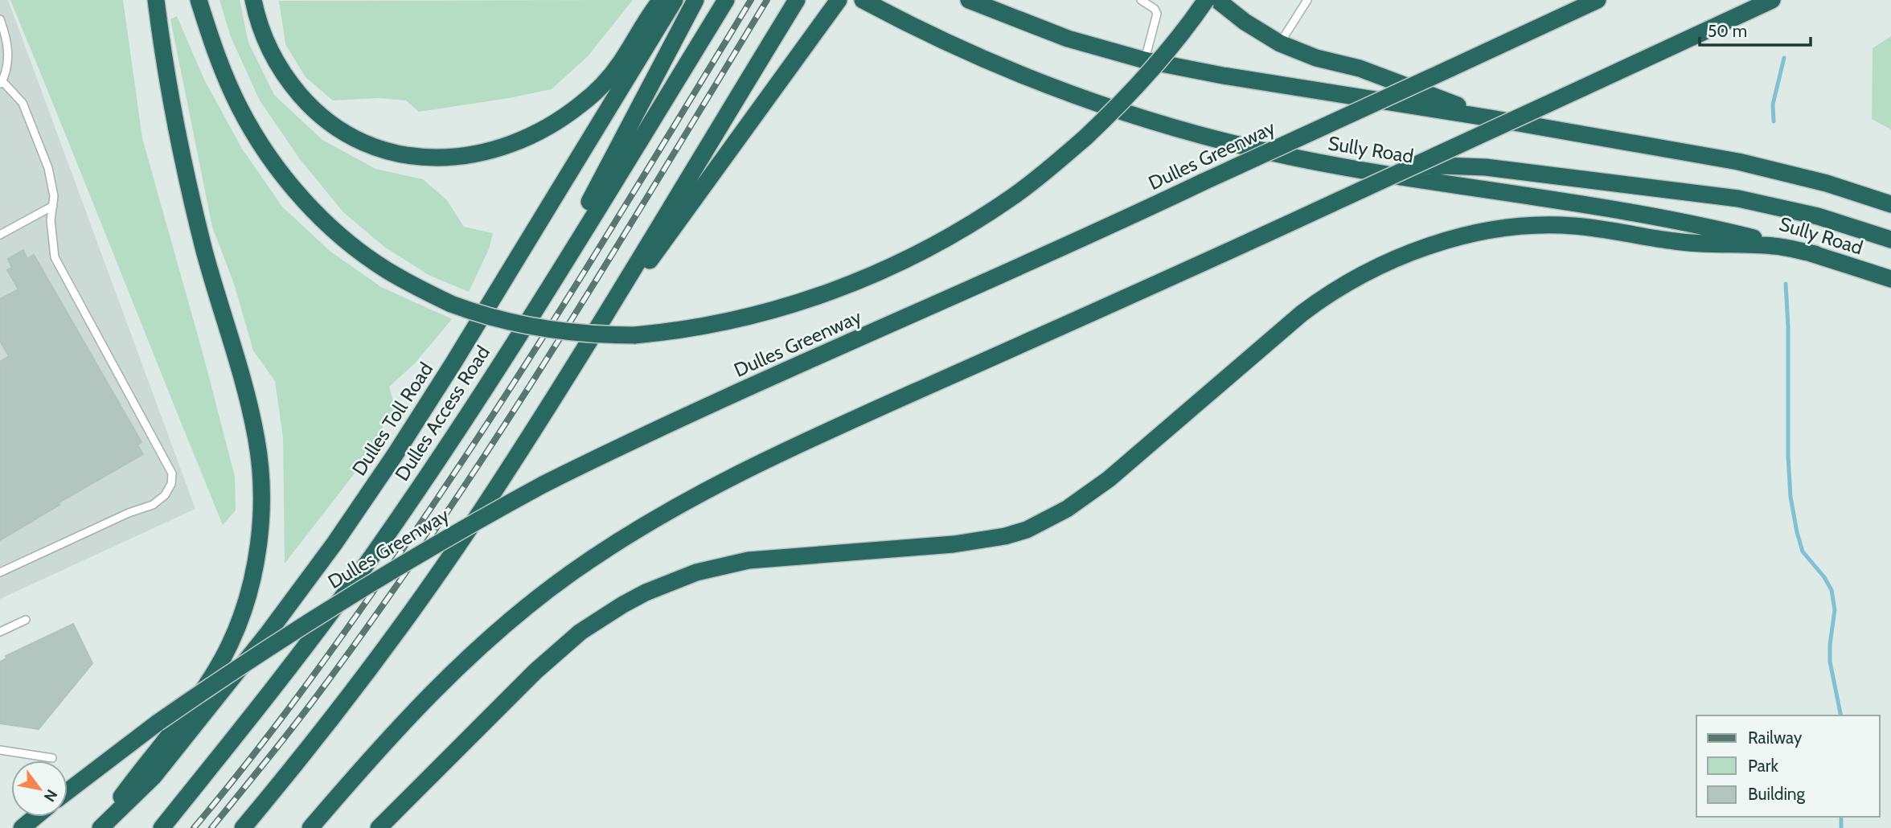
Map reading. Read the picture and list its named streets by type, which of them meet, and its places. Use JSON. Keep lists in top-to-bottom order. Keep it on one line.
{"streets":{"highway":["Sully Road","Dulles Greenway","Dulles Access Road","Dulles Toll Road"]},"legend":["Railway","Park","Building"],"scale_bar":"50 m","north":"bottom right"}
